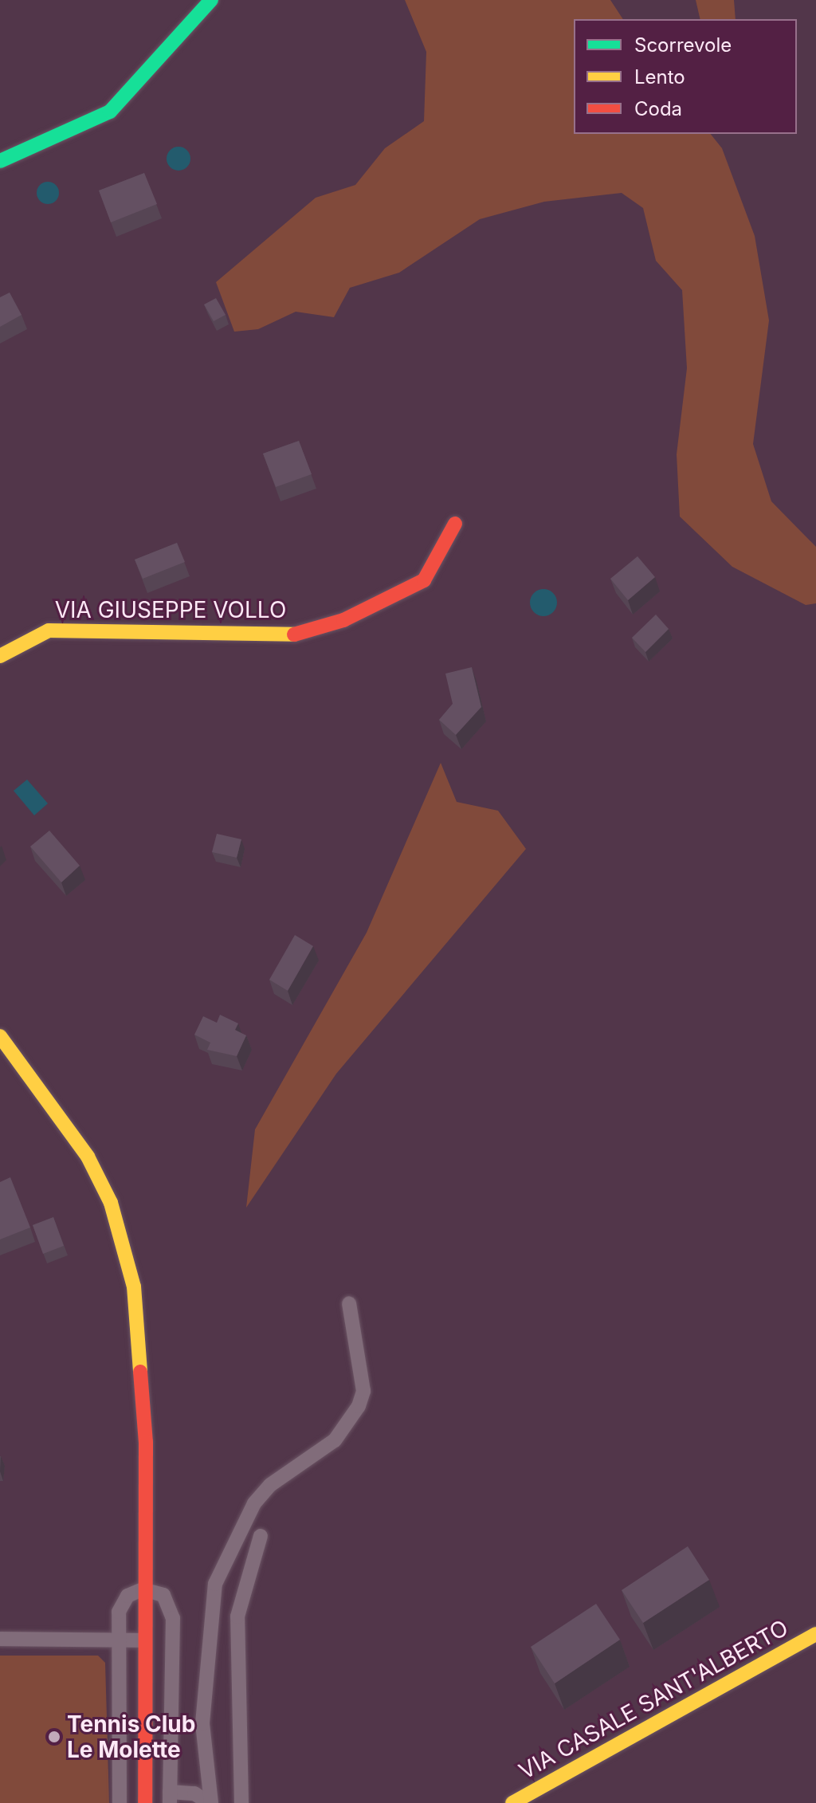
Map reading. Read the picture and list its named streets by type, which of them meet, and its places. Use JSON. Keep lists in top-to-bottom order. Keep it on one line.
{"streets":{"street":["VIA GIUSEPPE VOLLO","VIA CASALE SANT'ALBERTO"]},"places":["Tennis Club Le Molette"],"legend":["Scorrevole","Lento","Coda"]}
